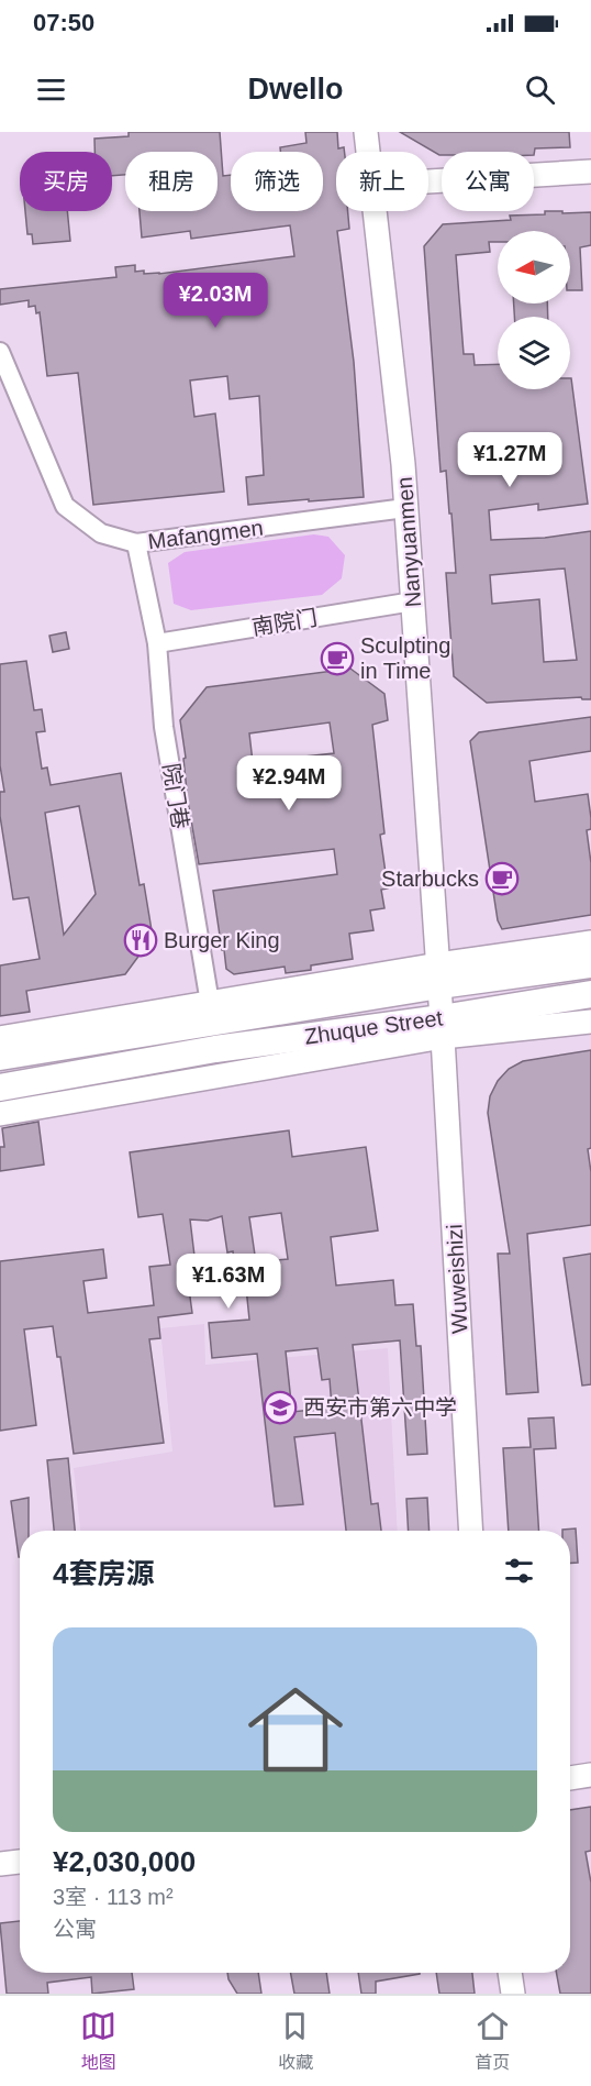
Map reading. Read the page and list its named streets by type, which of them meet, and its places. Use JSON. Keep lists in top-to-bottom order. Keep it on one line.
{"streets":{"main road":["Zhuque Street"],"street":["Mafangmen","Nanyuanmen","南院门","院门巷","Wuweishizi"]},"crossings":[["Mafangmen","Nanyuanmen"],["Mafangmen","院门巷"],["Nanyuanmen","南院门"],["Nanyuanmen","Zhuque Street"],["Nanyuanmen","Wuweishizi"],["南院门","院门巷"],["院门巷","Zhuque Street"],["Zhuque Street","Wuweishizi"]],"places":{"cafe":["Sculpting in Time","Starbucks"],"restaurant":["Burger King"],"school or university":["西安市第六中学"]},"north":"left","page":{"status":"07:50","header":"Dwello","chip":["买房","租房","筛选","新上","公寓"],"price":["¥2.03M","¥1.27M","¥2.94M","¥1.63M"],"heading":"4套房源","list":[{"name":"¥2,030,000","note":"3室 · 113 m² · 公寓"}],"tabs":["地图","收藏","首页"]}}
